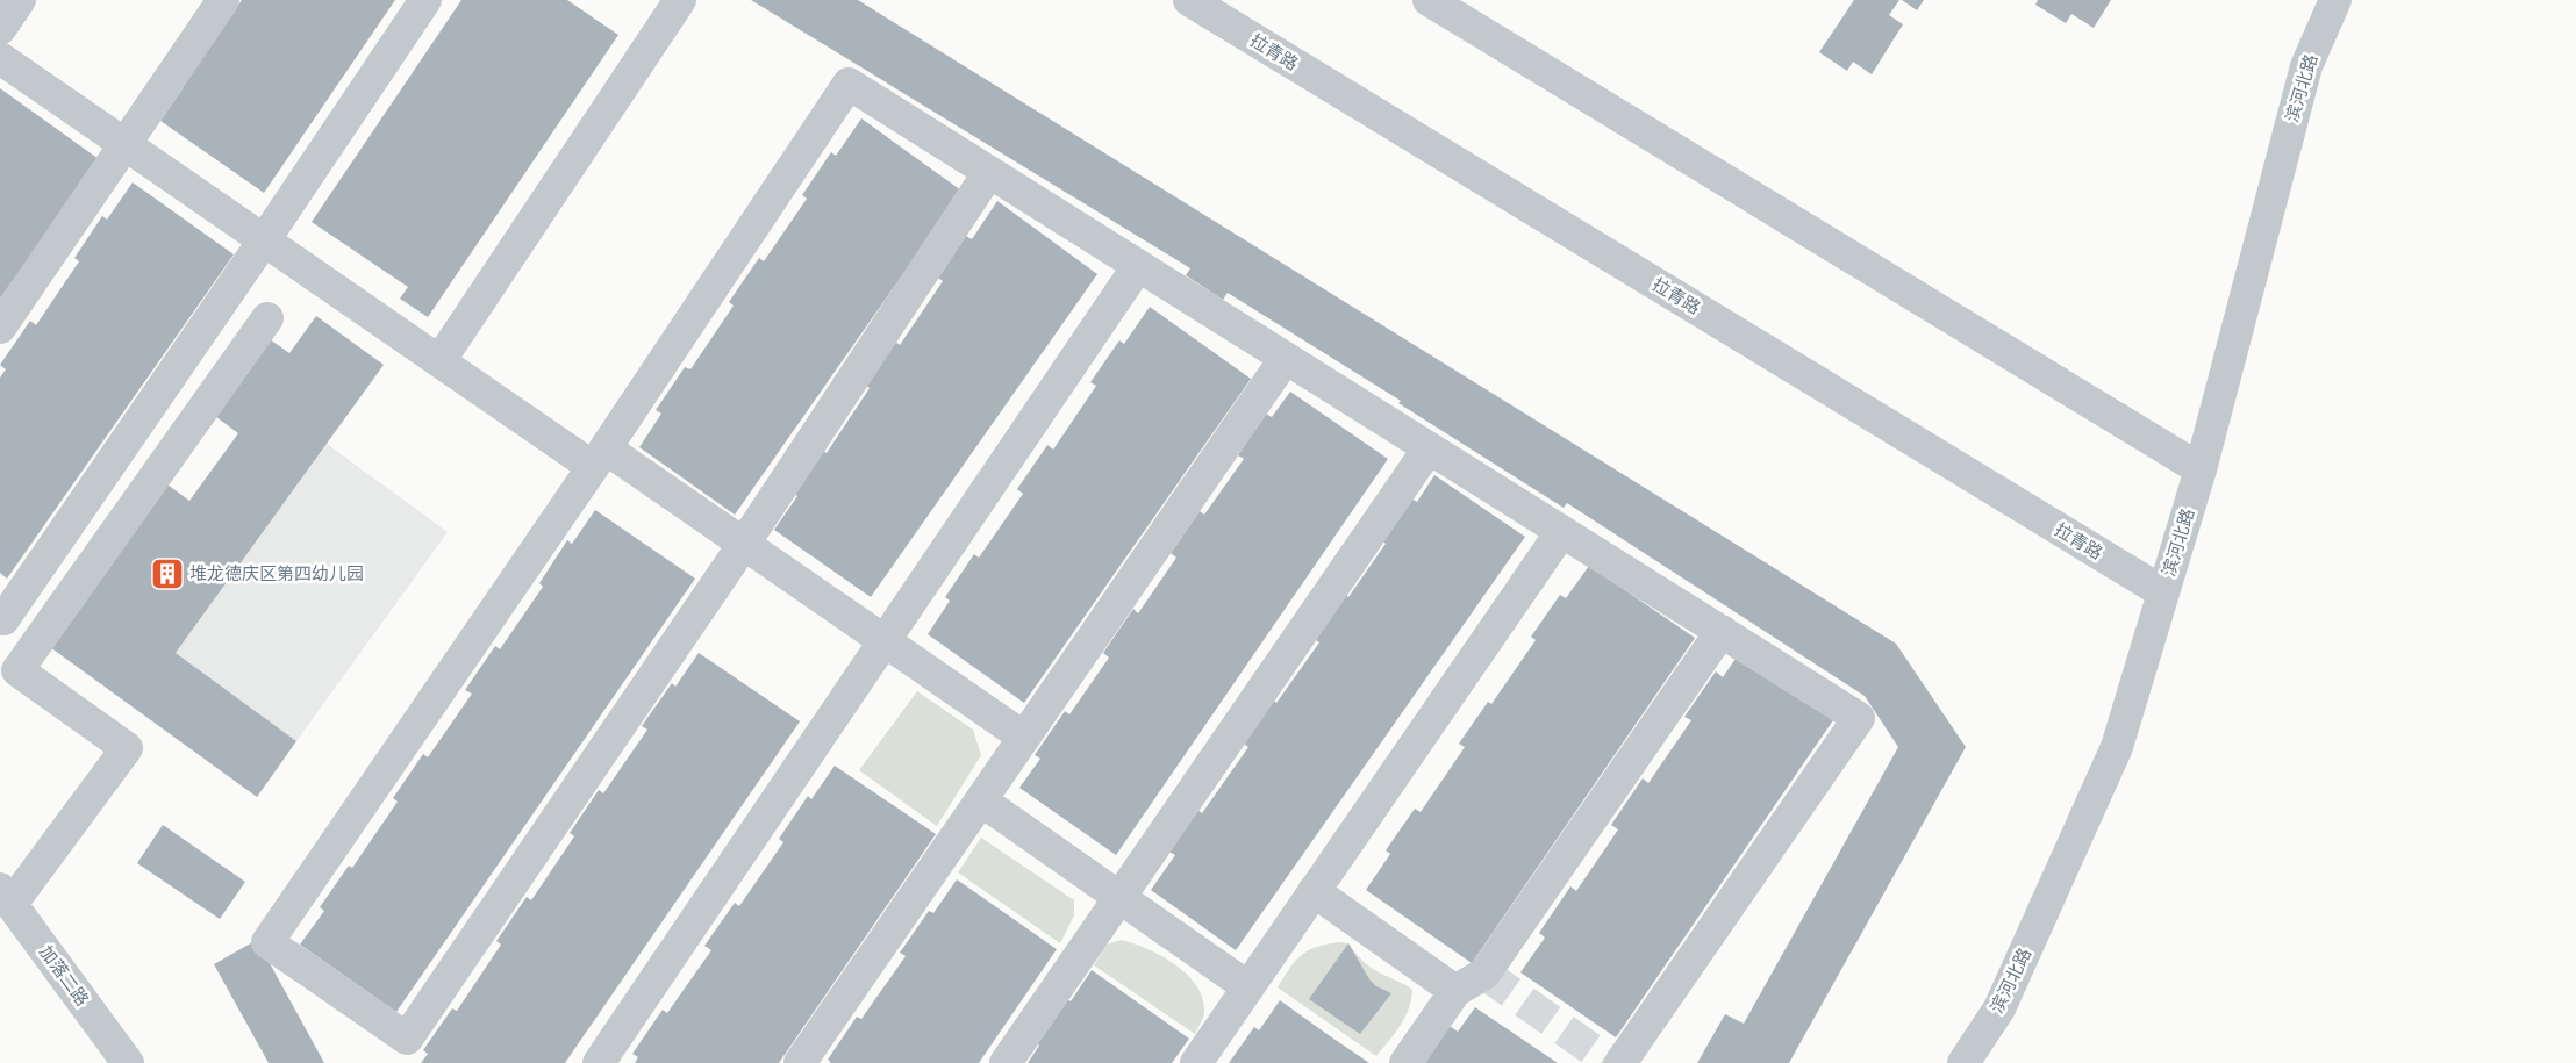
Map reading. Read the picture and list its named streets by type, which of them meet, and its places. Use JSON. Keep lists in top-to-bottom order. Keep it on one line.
{"streets":{"street":["拉青路","滨河北路","加落二路"]},"crossings":[["拉青路","滨河北路"]],"places":{"building":["堆龙德庆区第四幼儿园"]}}
